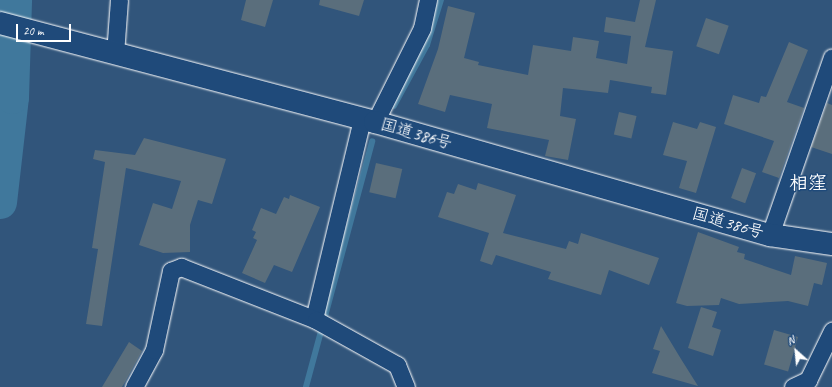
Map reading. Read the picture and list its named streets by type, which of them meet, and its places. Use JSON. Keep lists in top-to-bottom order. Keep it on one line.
{"streets":{"highway":["国道386号"]},"districts":["相窪"],"scale_bar":"20 m","north":"top left"}
